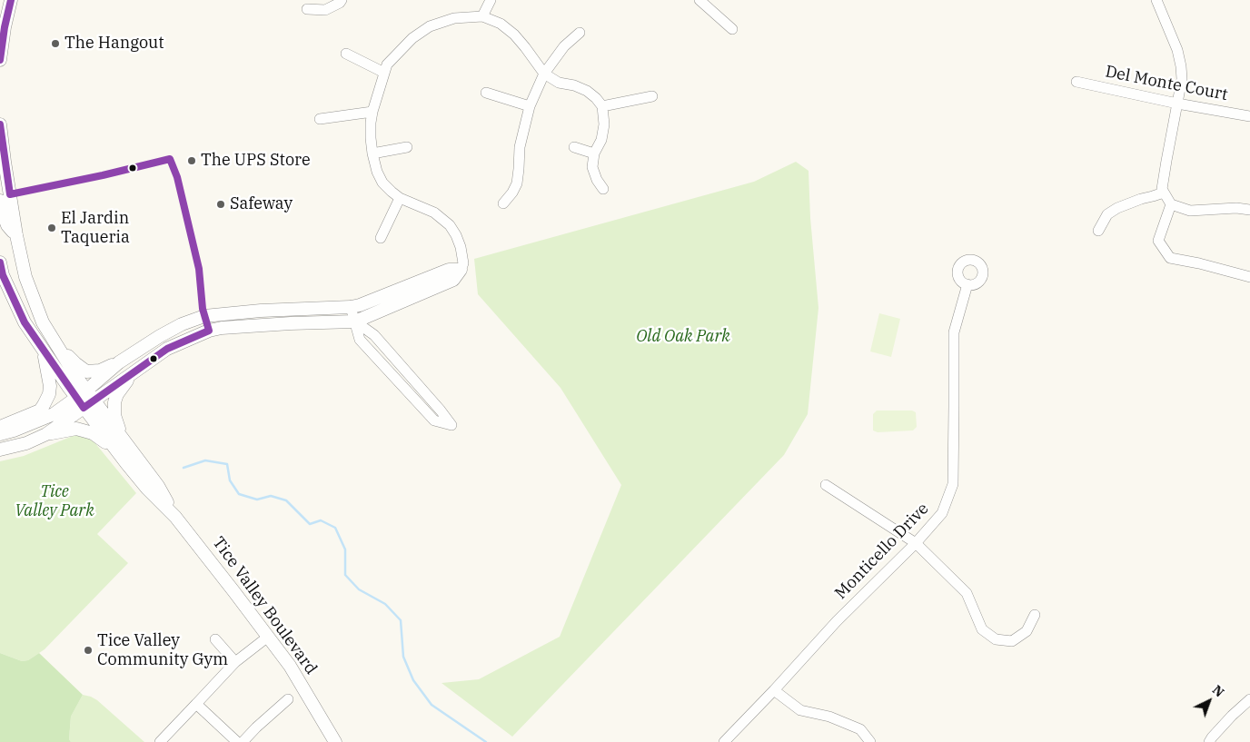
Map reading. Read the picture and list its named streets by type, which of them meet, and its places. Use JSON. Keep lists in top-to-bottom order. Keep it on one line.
{"streets":{"street":["Del Monte Court","Monticello Drive","Tice Valley Boulevard"]},"parks":["Old Oak Park","Tice Valley Park"],"places":["The Hangout","The UPS Store","Safeway","El Jardin Taqueria","Tice Valley Community Gym"],"north":"top right"}
